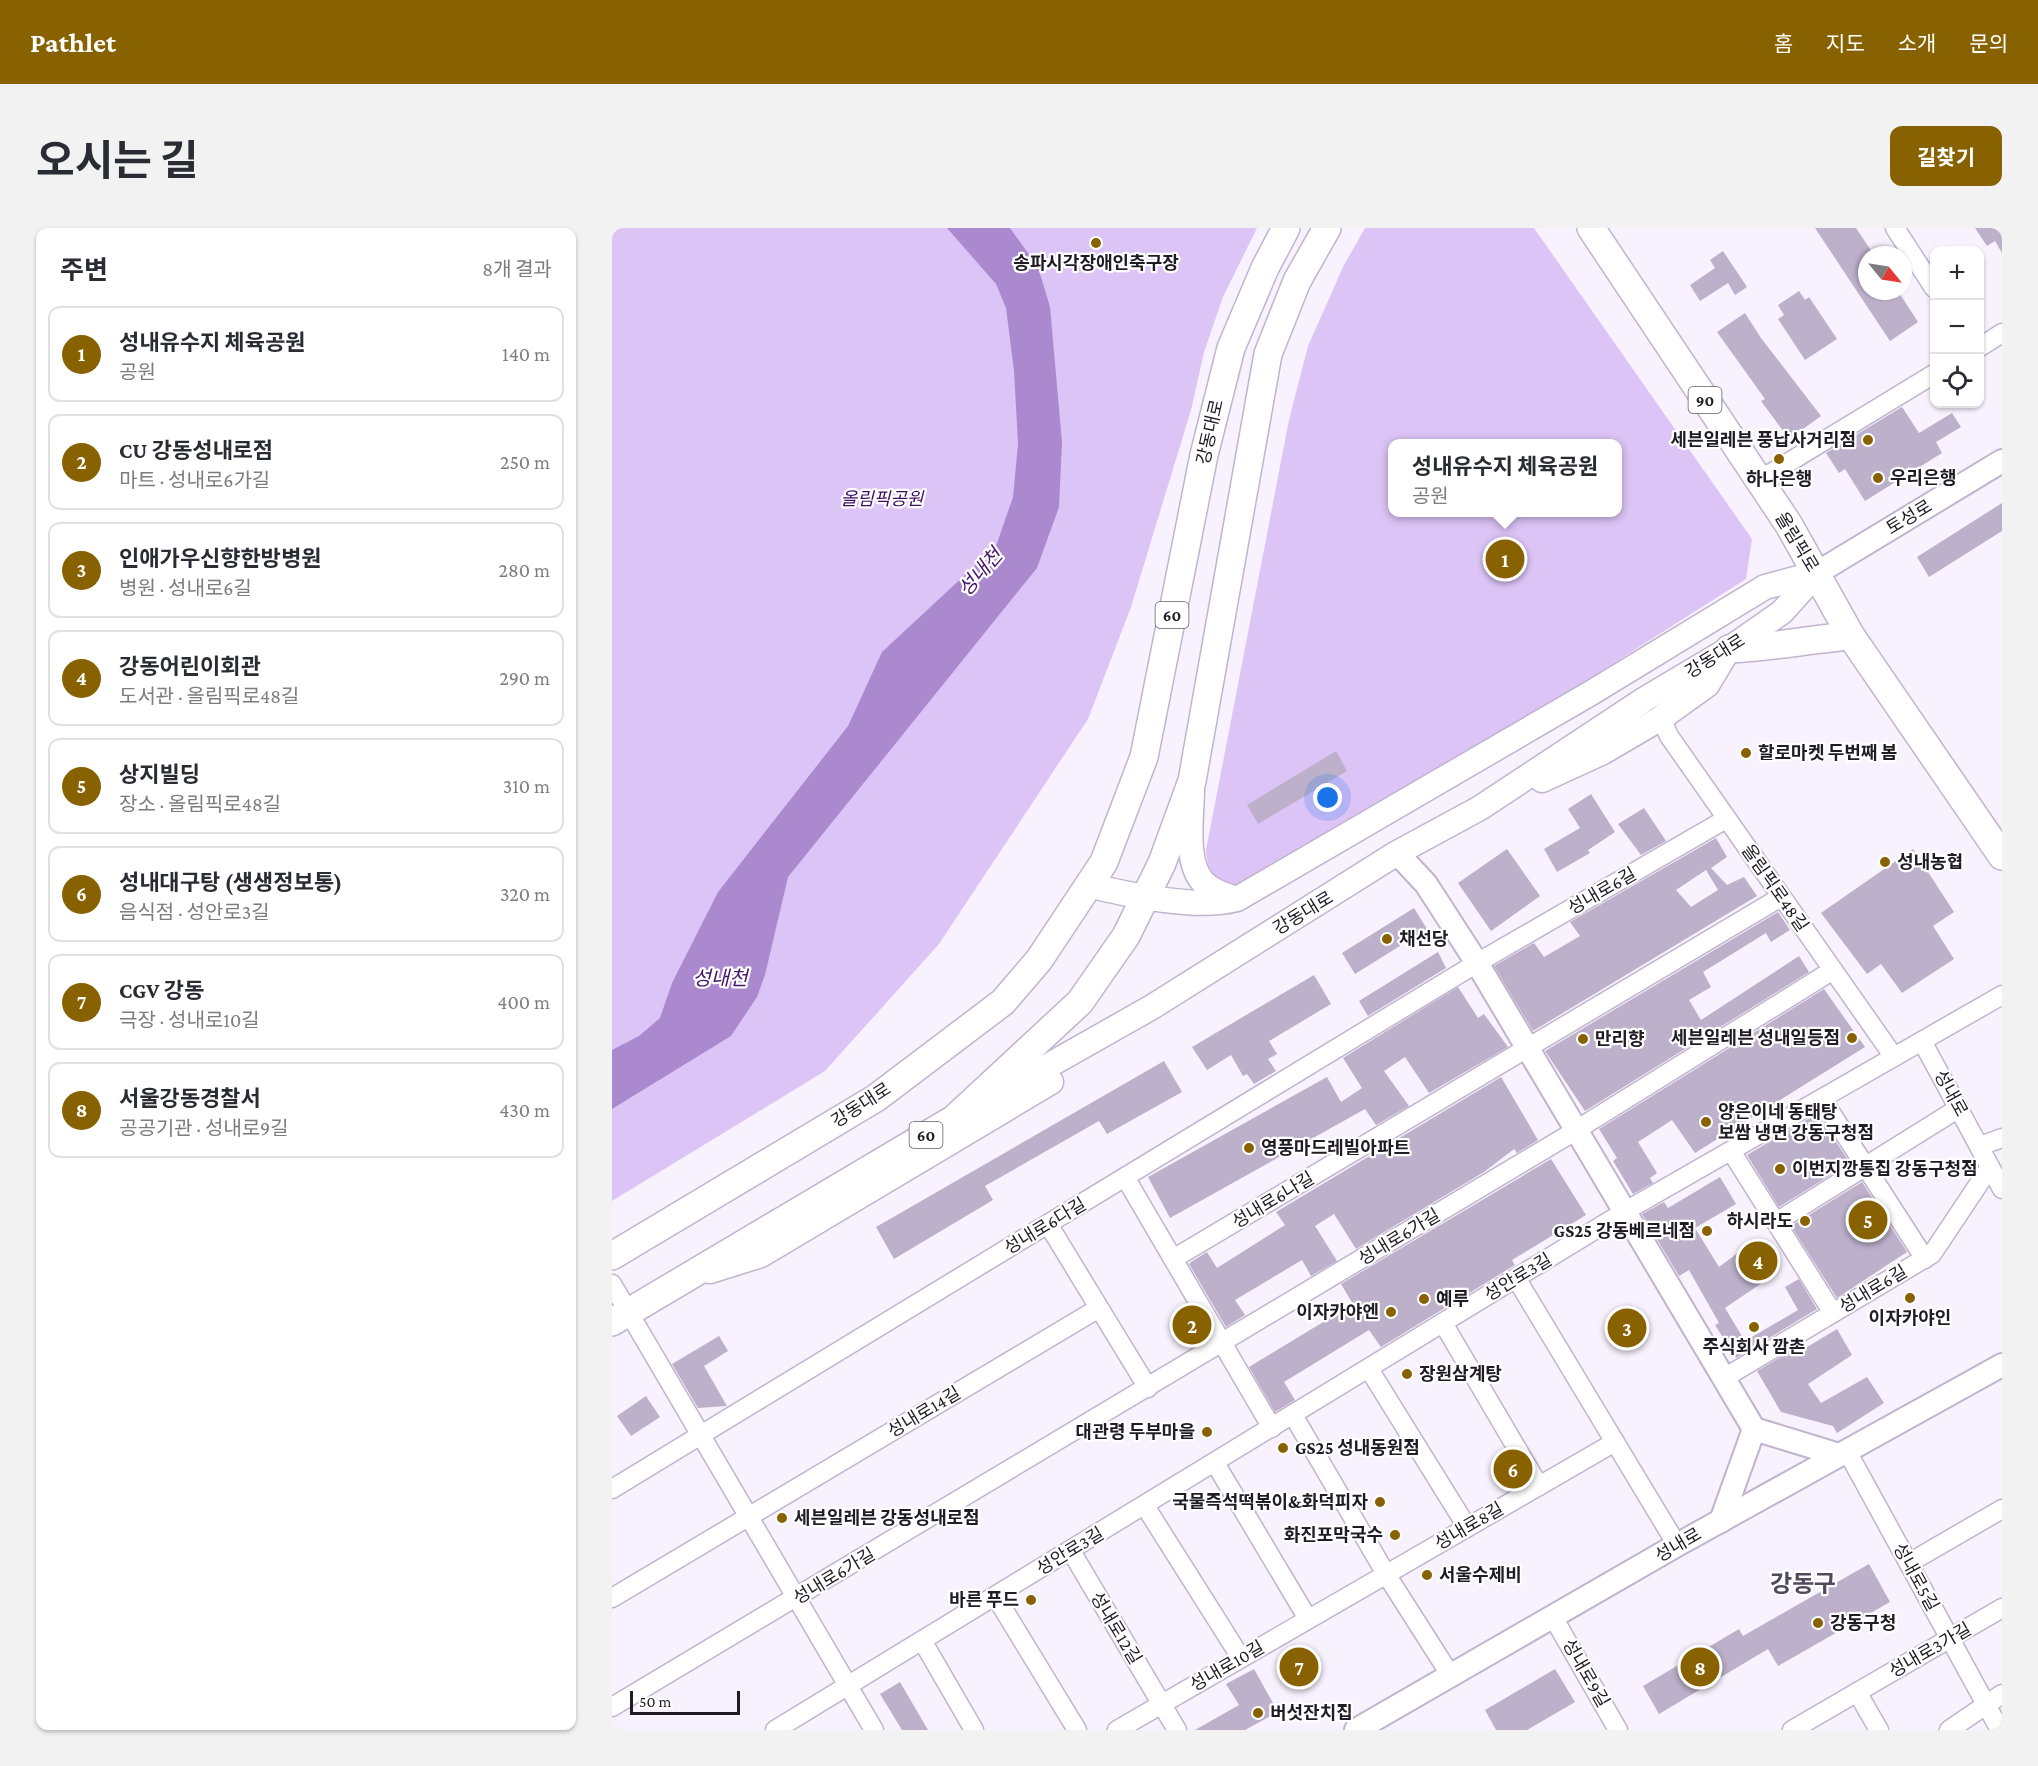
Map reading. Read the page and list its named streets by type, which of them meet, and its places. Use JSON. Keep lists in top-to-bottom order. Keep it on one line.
{"streets":{"main road":["90","강동대로","올림픽로","60"],"street":["토성로","올림픽로48길","성내로6길","성내로","성내로6나길","성내로6다길","성내로6가길","성안로3길","성내로14길","성내로8길","성내로5길","성내로12길","성내로3가길","성내로10길","성내로9길"]},"crossings":[["강동대로","토성로"],["강동대로","올림픽로"],["토성로","올림픽로"],["올림픽로48길","성내로6길"],["성내로6길","성내로"],["성내로6길","성내로6다길"],["성내로","성내로5길"],["성내로","성내로9길"],["성안로3길","성내로12길"],["성내로8길","성내로10길"],["성내로5길","성내로3가길"],["성내로12길","성내로10길"]],"districts":["강동구"],"water":["성내천"],"parks":["올림픽공원"],"places":["송파시각장애인축구장","세븐일레븐 풍납사거리점","하나은행","우리은행","할로마켓 두번째 봄","성내농협","채선당","세븐일레븐 성내일등점","만리향","양은이네 동태탕 보쌈 냉면 강동구청점","영풍마드레빌아파트","이번지깡통집 강동구청점","하시라도","GS25 강동베르네점","이자카야인","예루","이자카야엔","주식회사 깜촌","장원삼계탕","대관령 두부마을","GS25 성내동원점","국물즉석떡볶이&화덕피자","세븐일레븐 강동성내로점","화진포막국수","서울수제비","바른 푸드","강동구청","버섯잔치집"],"scale_bar":"50 m","north":"bottom right","page":{"header":"Pathlet","nav":["홈","지도","소개","문의"],"title":"오시는 길","buttons":"길찾기","heading":["주변","8개 결과"],"map_buttons":["+","−"],"list":[{"mark":"1","name":"성내유수지 체육공원","note":"공원","value":"140 m"},{"mark":"2","name":"CU 강동성내로점","note":"마트 · 성내로6가길","value":"250 m"},{"mark":"3","name":"인애가우신향한방병원","note":"병원 · 성내로6길","value":"280 m"},{"mark":"4","name":"강동어린이회관","note":"도서관 · 올림픽로48길","value":"290 m"},{"mark":"5","name":"상지빌딩","note":"장소 · 올림픽로48길","value":"310 m"},{"mark":"6","name":"성내대구탕 (생생정보통)","note":"음식점 · 성안로3길","value":"320 m"},{"mark":"7","name":"CGV 강동","note":"극장 · 성내로10길","value":"400 m"},{"mark":"8","name":"서울강동경찰서","note":"공공기관 · 성내로9길","value":"430 m"}],"popup":["성내유수지 체육공원","공원"],"pins":["1","5","4","2","3","6","7","8"],"scale":"50 m"}}
